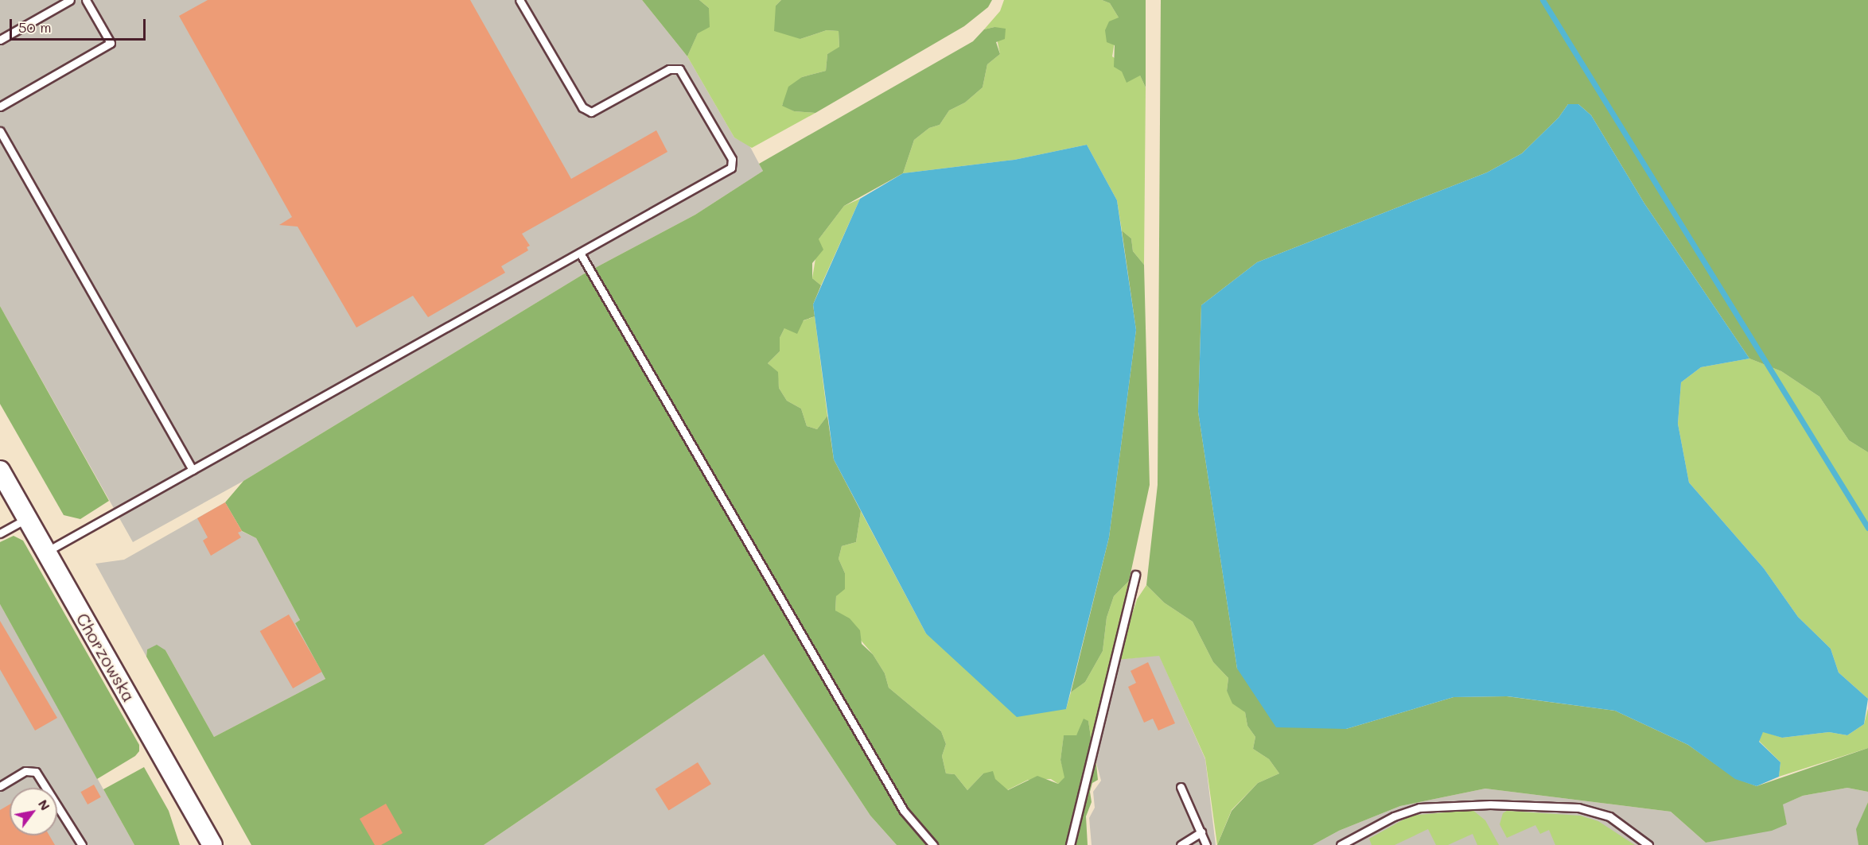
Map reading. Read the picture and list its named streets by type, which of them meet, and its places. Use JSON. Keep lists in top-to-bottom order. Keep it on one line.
{"streets":{"street":["Chorzowska"]},"scale_bar":"50 m","north":"top right"}
